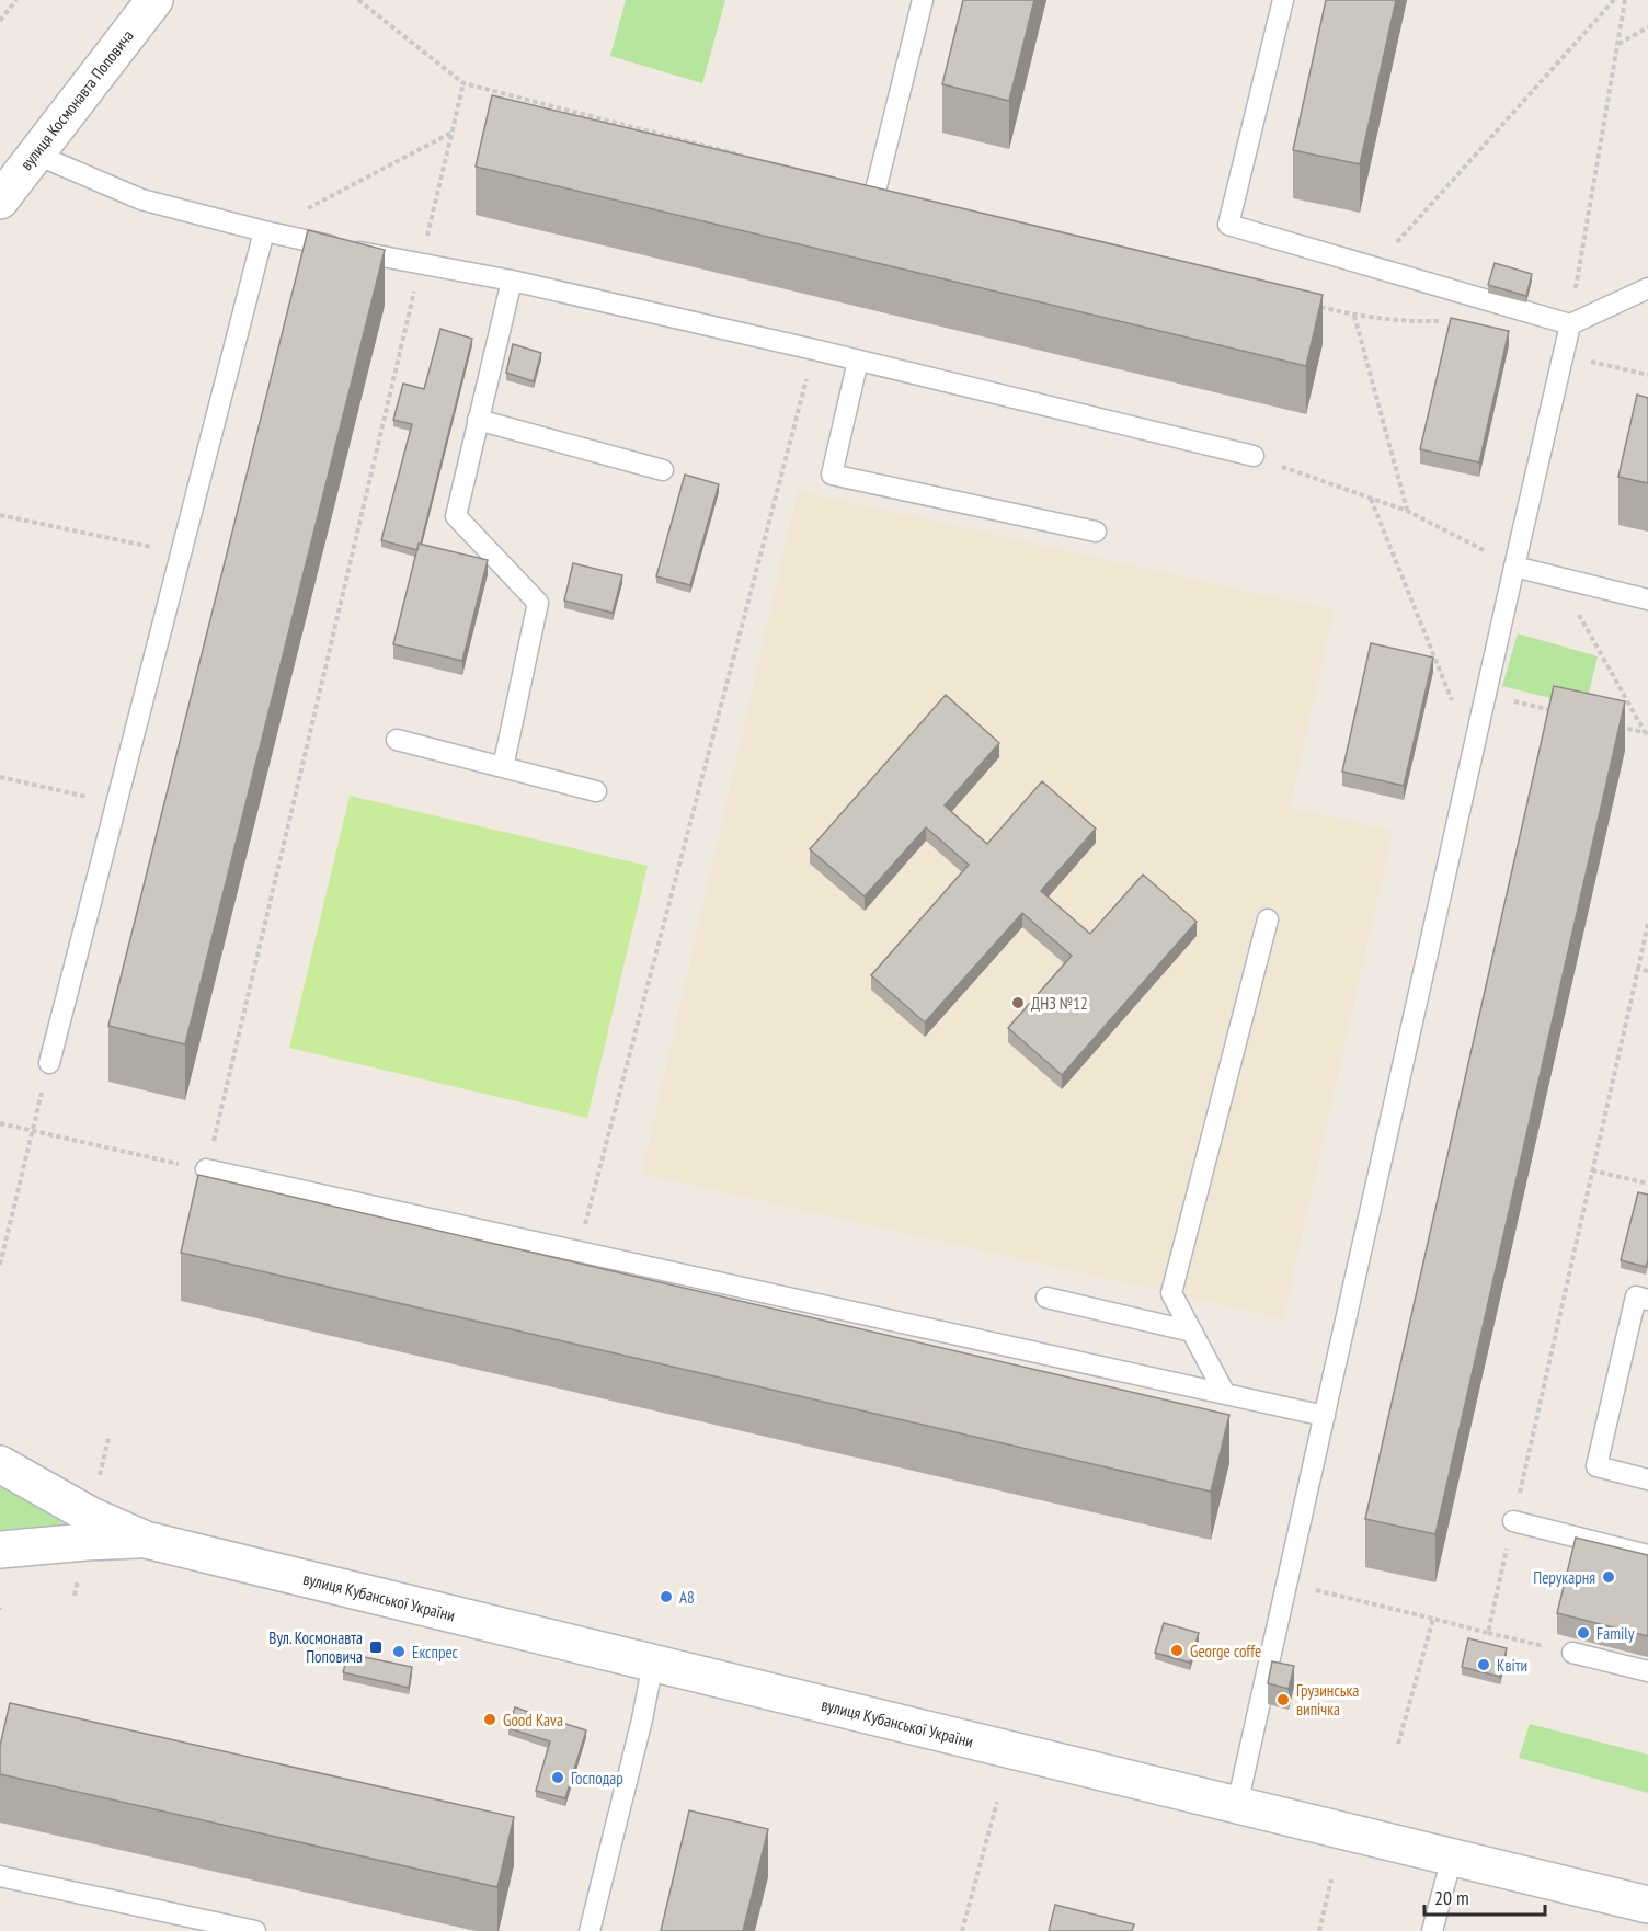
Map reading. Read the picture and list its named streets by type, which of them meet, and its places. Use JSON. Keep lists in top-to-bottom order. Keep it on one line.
{"streets":{"street":["вулиця Космонавта Поповича","вулиця Кубанської України"]},"places":{"other":["ДНЗ №12","Перукарня","А8","Family","George coffe","Експрес","Квіти","Грузинська випічка","Good Kava","Господар"],"transit":["Вул. Космонавта Поповича"]},"scale_bar":"20 m"}
